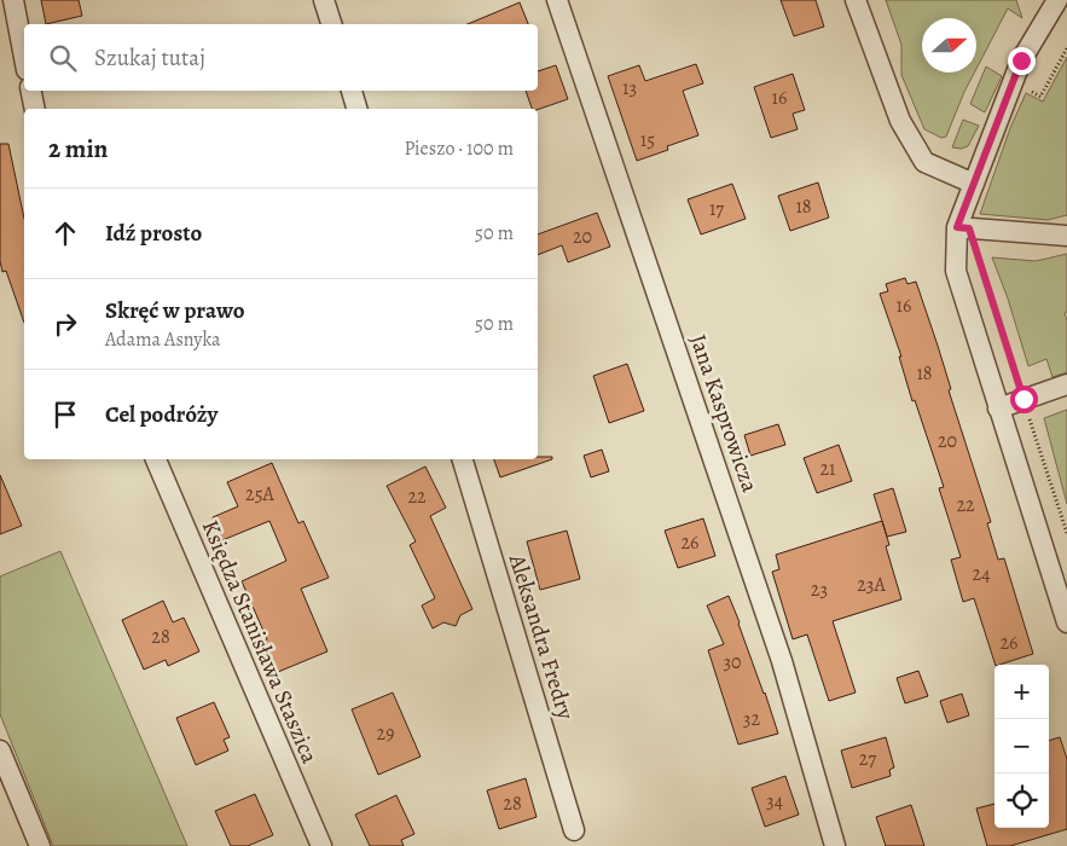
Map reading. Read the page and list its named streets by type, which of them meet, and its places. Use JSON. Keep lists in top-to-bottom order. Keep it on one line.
{"streets":{"street":["Jana Kasprowicza","Aleksandra Fredry","Księdza Stanisława Staszica"]},"house_numbers":["13","16","15","18","17","20","16","18","20","21","25A","22","22","26","24","23A","23","28","26","30","32","29","27","34","28"],"north":"right","page":{"search":"Szukaj tutaj","heading":["2 min","Pieszo · 100 m"],"list":[["Idź prosto","50 m"],["Skręć w prawo","Adama Asnyka","50 m"],"Cel podróży"],"map_buttons":["+","−"]}}
